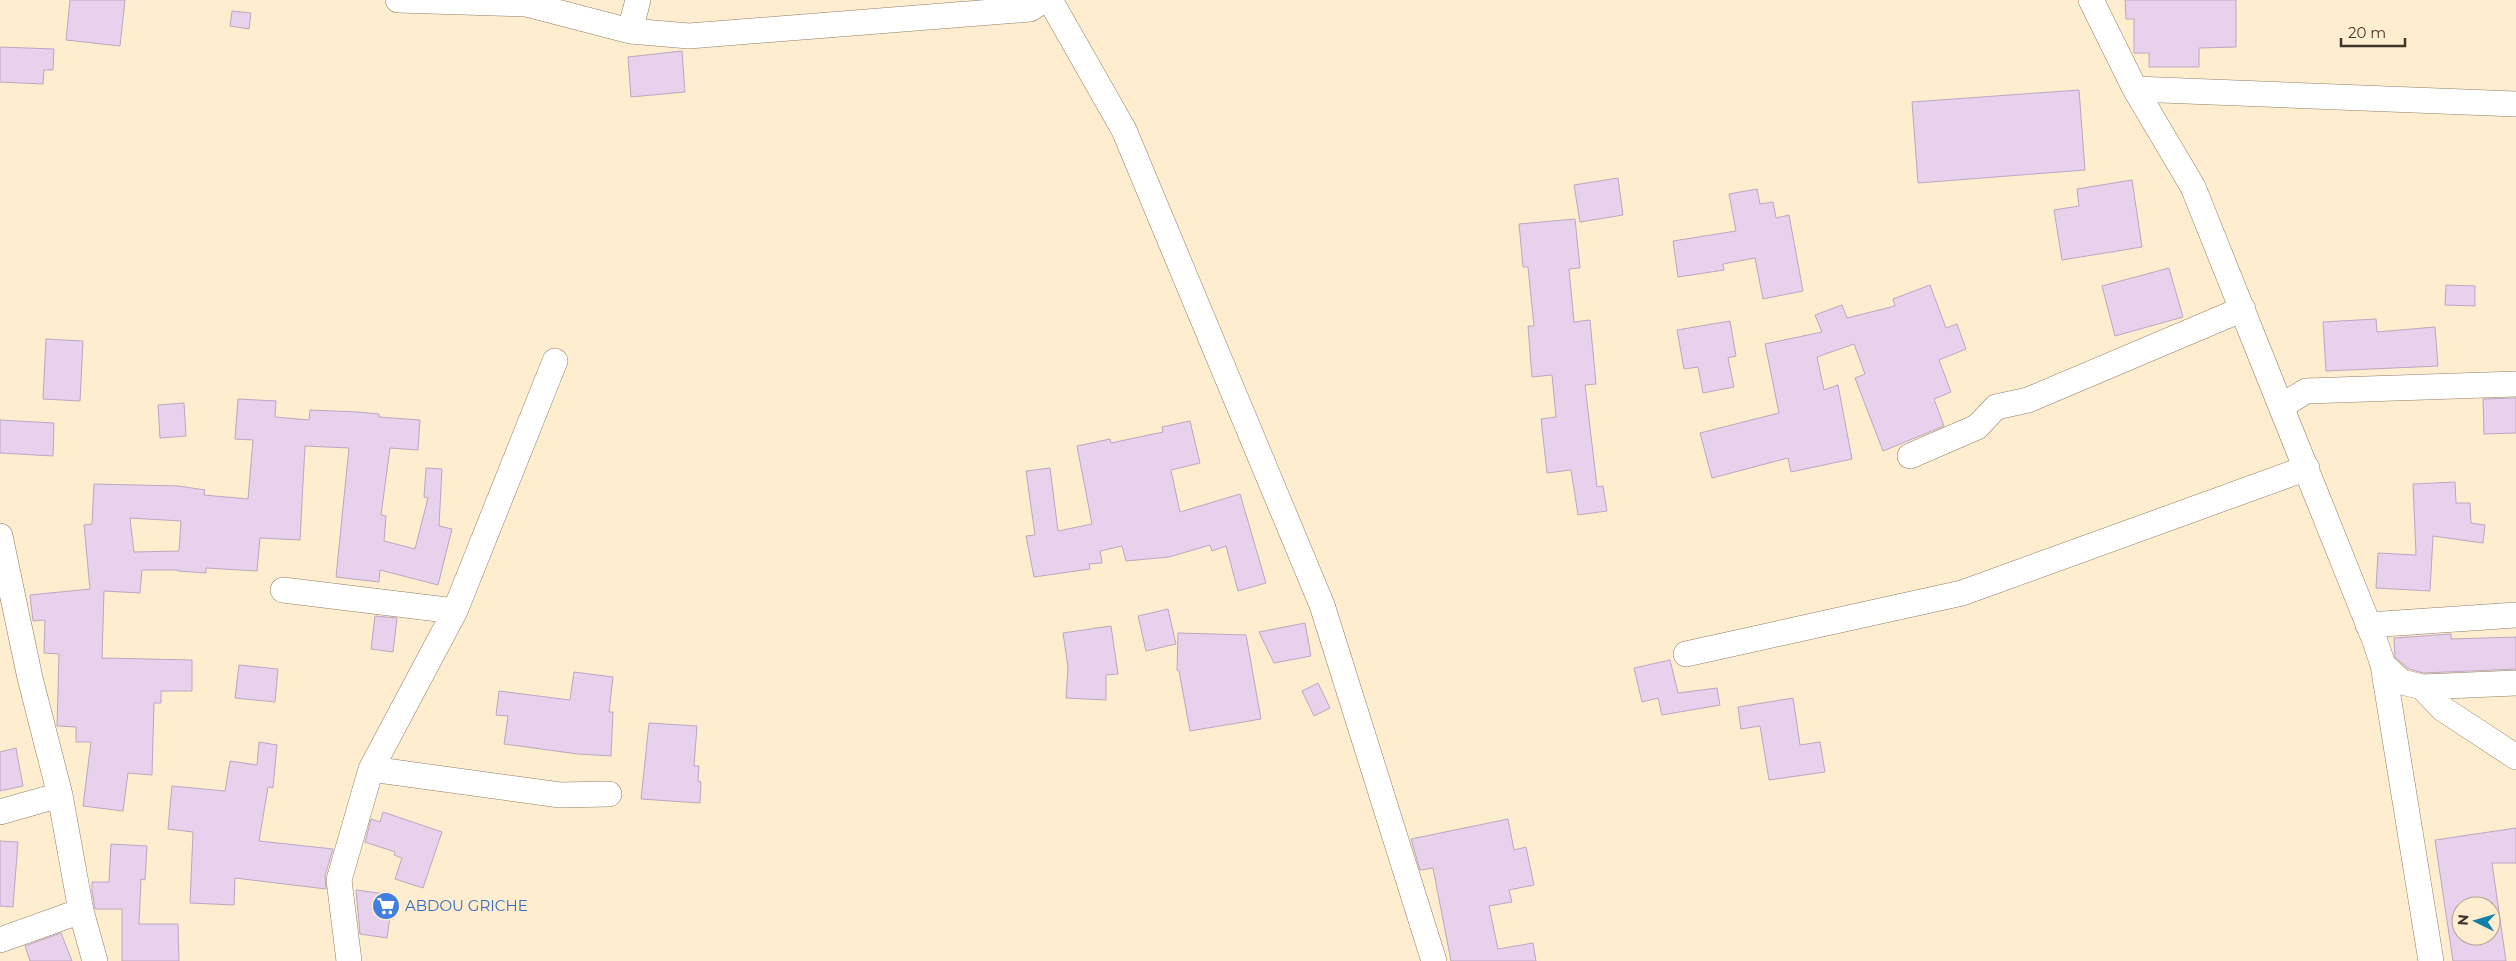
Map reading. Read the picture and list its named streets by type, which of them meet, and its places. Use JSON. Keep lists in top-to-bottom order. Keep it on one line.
{"places":{"supermarket":["ABDOU GRICHE"]},"scale_bar":"20 m","north":"left"}
